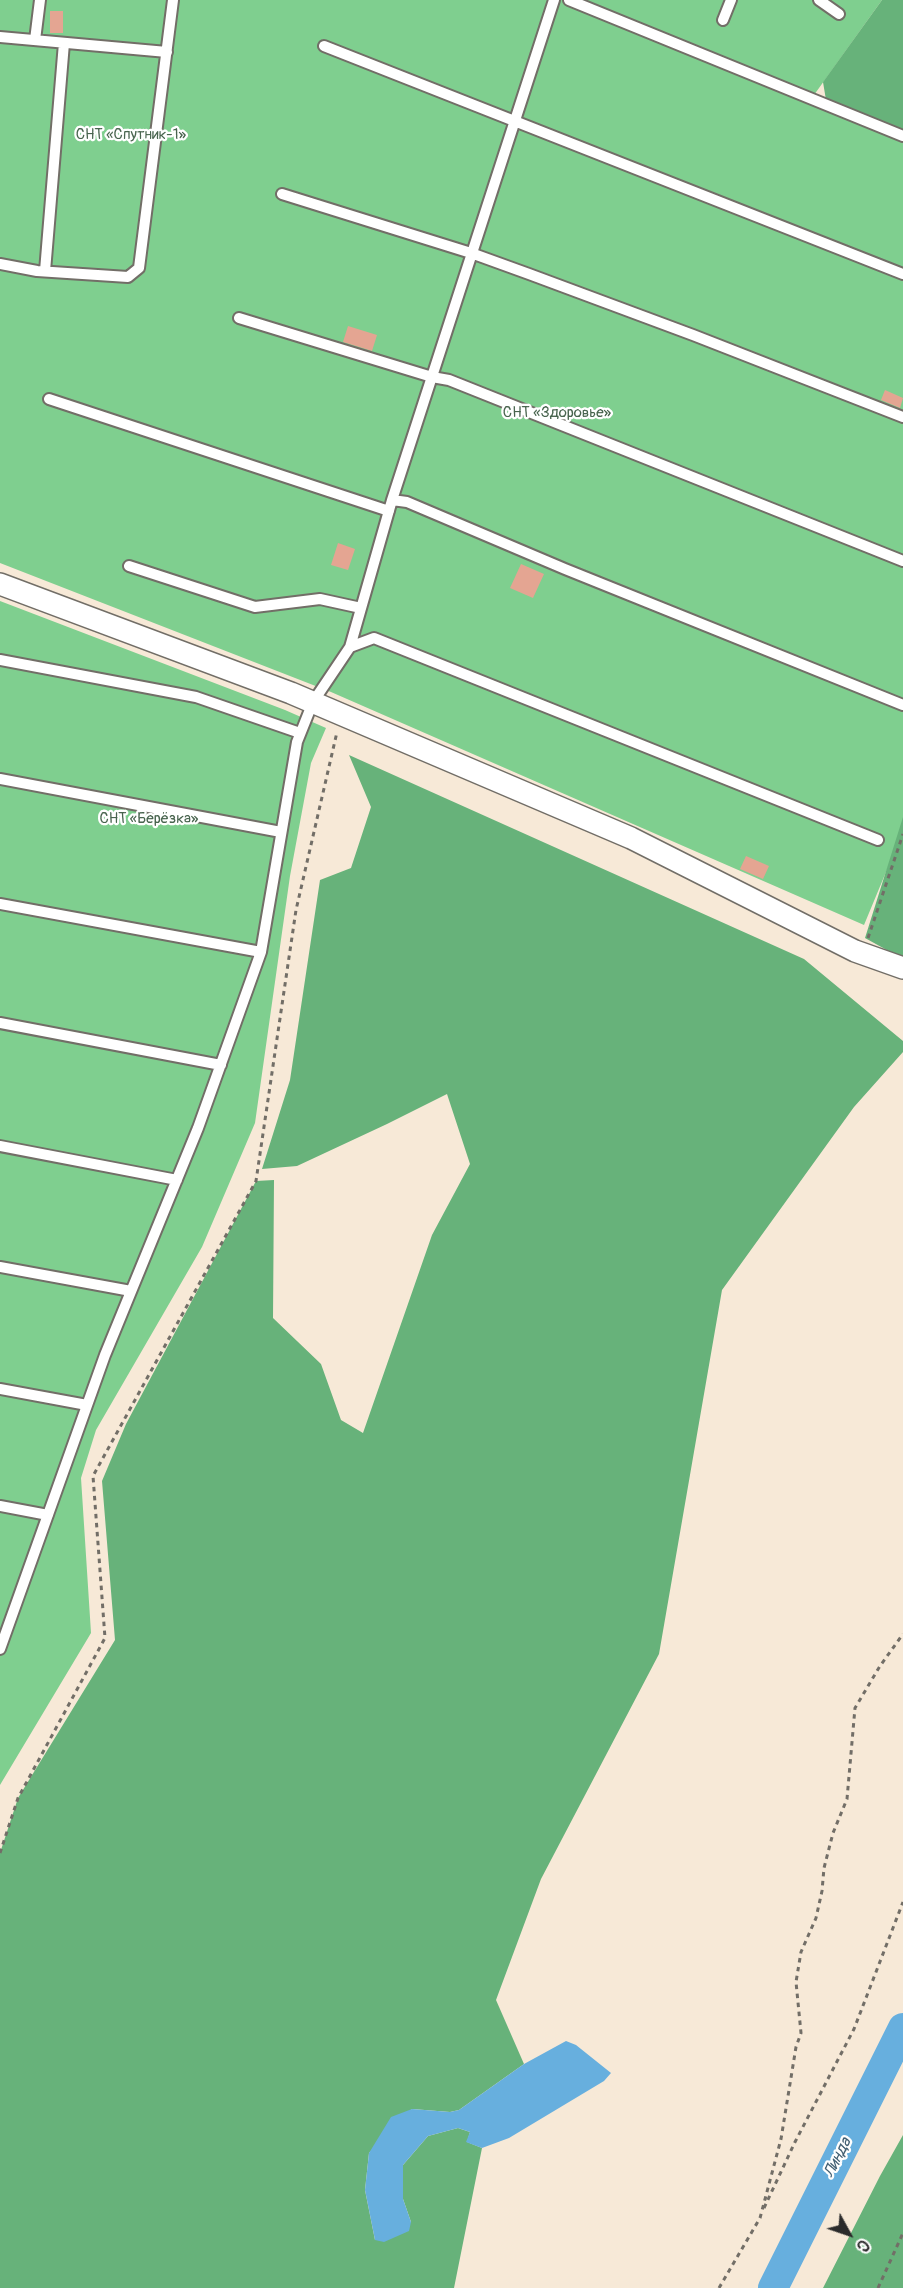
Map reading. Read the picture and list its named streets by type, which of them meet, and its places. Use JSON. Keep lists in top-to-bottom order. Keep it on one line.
{"water":["Линда"],"parks":["СНТ «Спутник-1»","СНТ «Здоровье»","СНТ «Берёзка»"],"north":"bottom right"}
